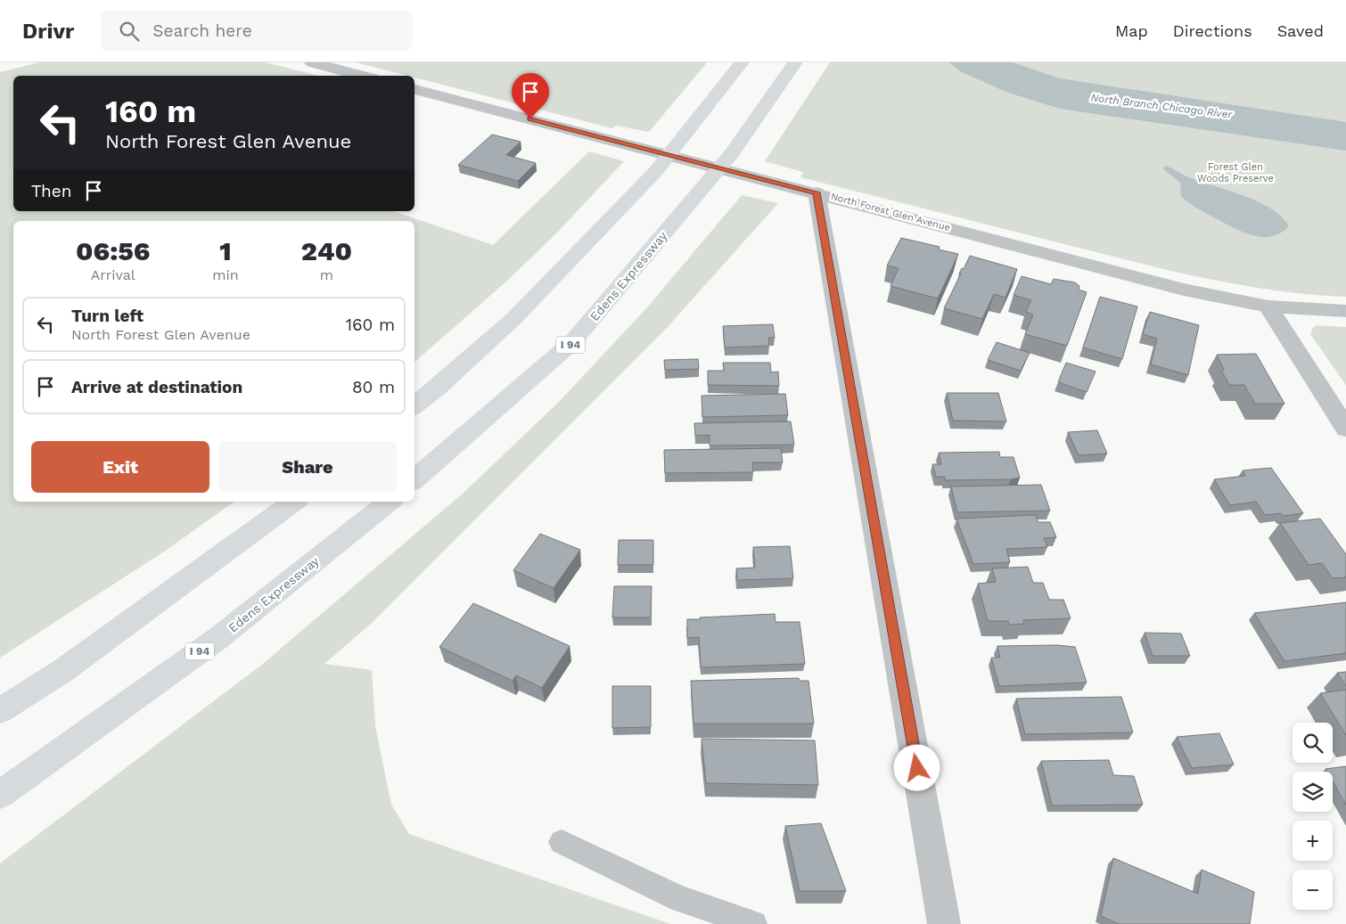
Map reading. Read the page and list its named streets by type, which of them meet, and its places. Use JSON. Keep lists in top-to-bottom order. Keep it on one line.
{"streets":{"highway":["Edens Expressway","I 94"],"street":["North Forest Glen Avenue"]},"water":["North Branch Chicago River"],"parks":["Forest Glen Woods Preserve"],"page":{"header":"Drivr","search":"Search here","nav":["Map","Directions","Saved"],"turn":["160 m","North Forest Glen Avenue"],"then":"Then","eta":["06:56","Arrival","1","min","240","m"],"list":[{"name":"Turn left","note":"North Forest Glen Avenue","value":"160 m"},{"name":"Arrive at destination","value":"80 m"}],"buttons":["Exit","Share"],"map_buttons":["+","−"]}}
